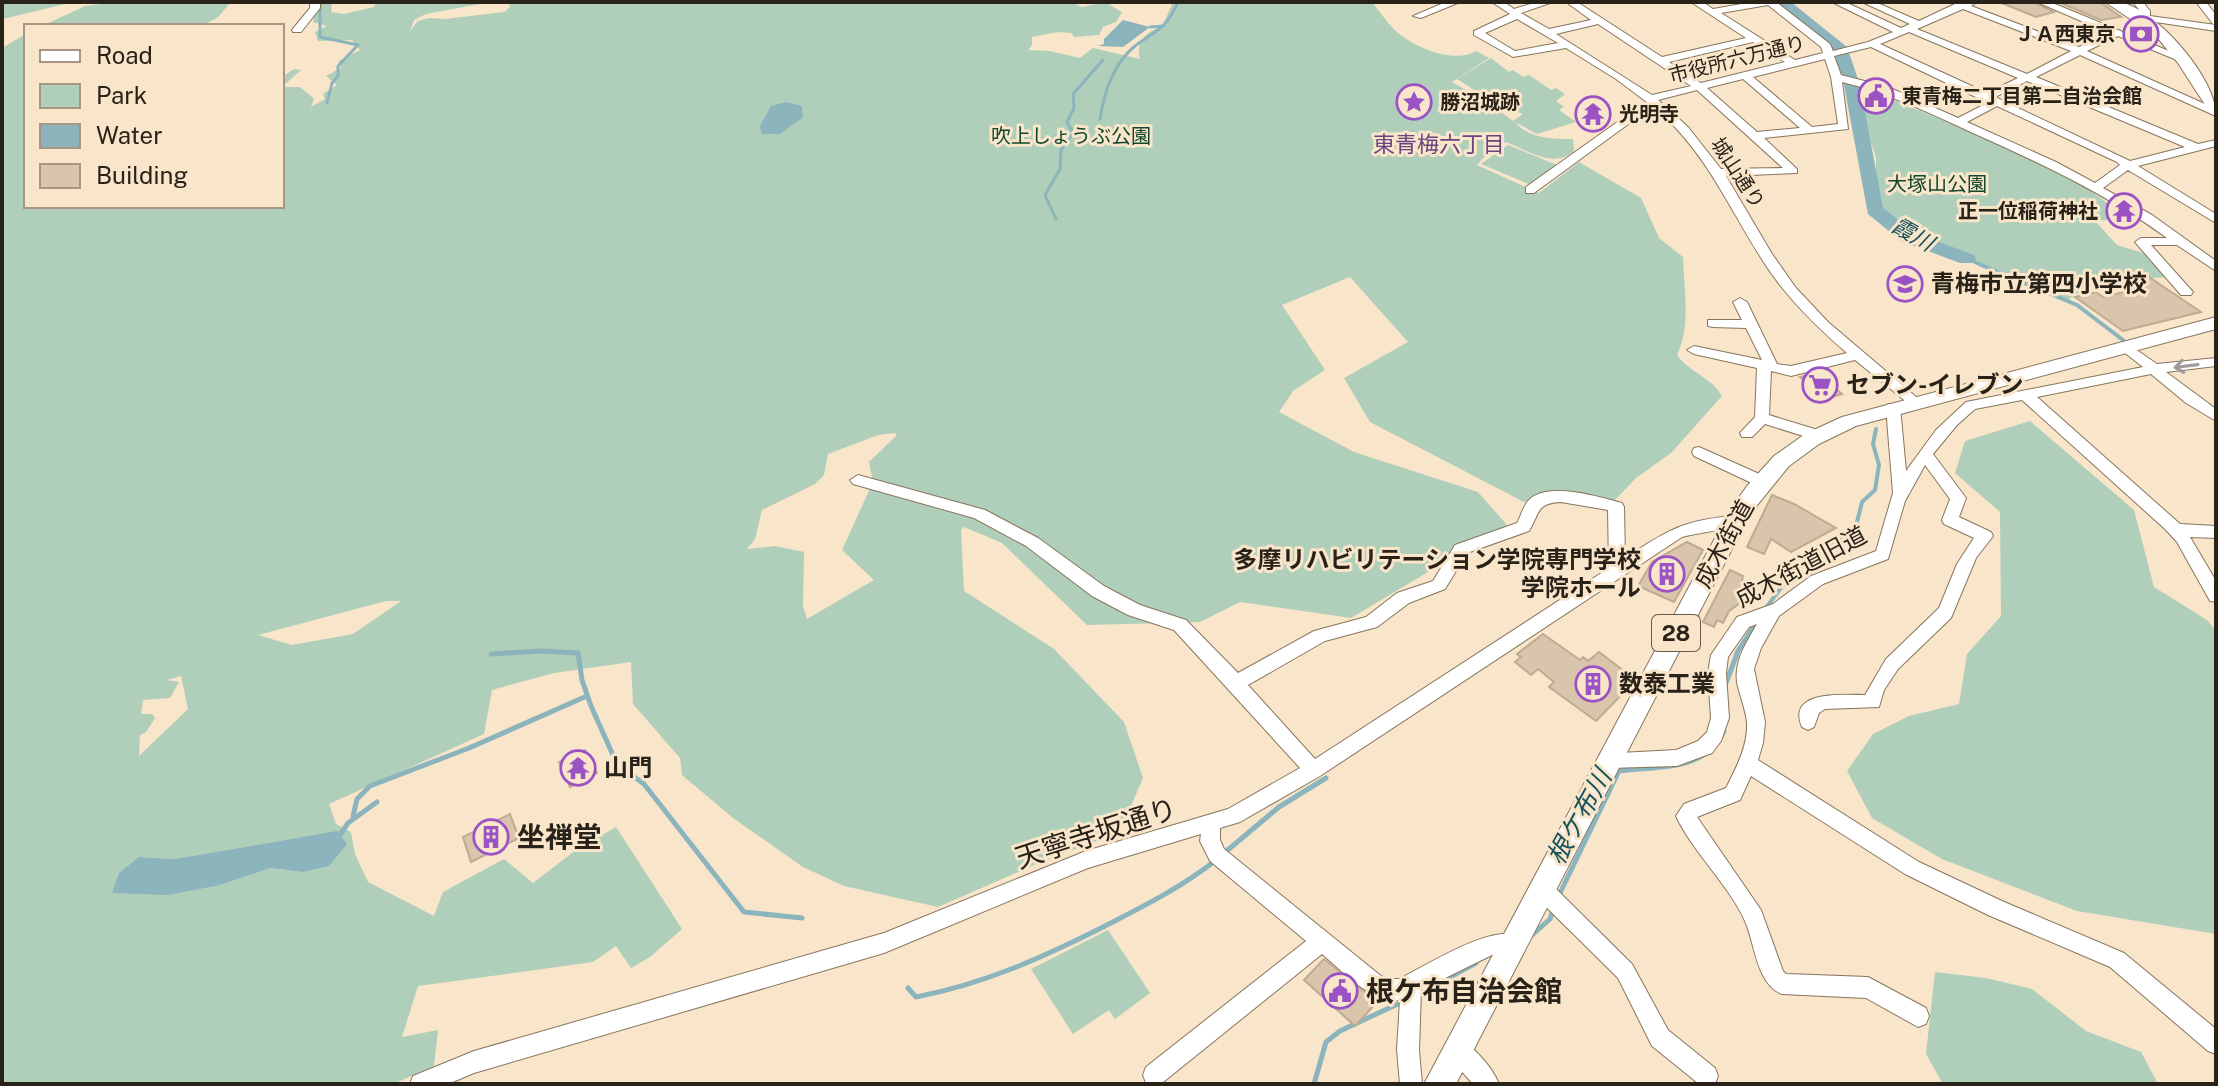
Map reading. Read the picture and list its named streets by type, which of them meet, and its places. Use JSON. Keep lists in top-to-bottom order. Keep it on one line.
{"streets":{"main road":["成木街道","28"],"street":["市役所六万通り","城山通り","成木街道旧道","天寧寺坂通り"]},"crossings":[["市役所六万通り","城山通り"],["城山通り","成木街道"],["成木街道","成木街道旧道"],["成木街道","天寧寺坂通り"]],"districts":["東青梅六丁目"],"water":["霞川","根ケ布川"],"parks":["吹上しょうぶ公園","大塚山公園"],"places":{"bank":["ＪＡ西東京"],"public building":["東青梅二丁目第二自治会館","根ケ布自治会館"],"place":["勝沼城跡"],"temple":["光明寺","正一位稲荷神社","山門"],"school or university":["青梅市立第四小学校"],"supermarket":["セブン-イレブン"],"building":["多摩リハビリテーション学院専門学校 学院ホール","数泰工業","坐禅堂"]},"legend":["Road","Park","Water","Building"]}
